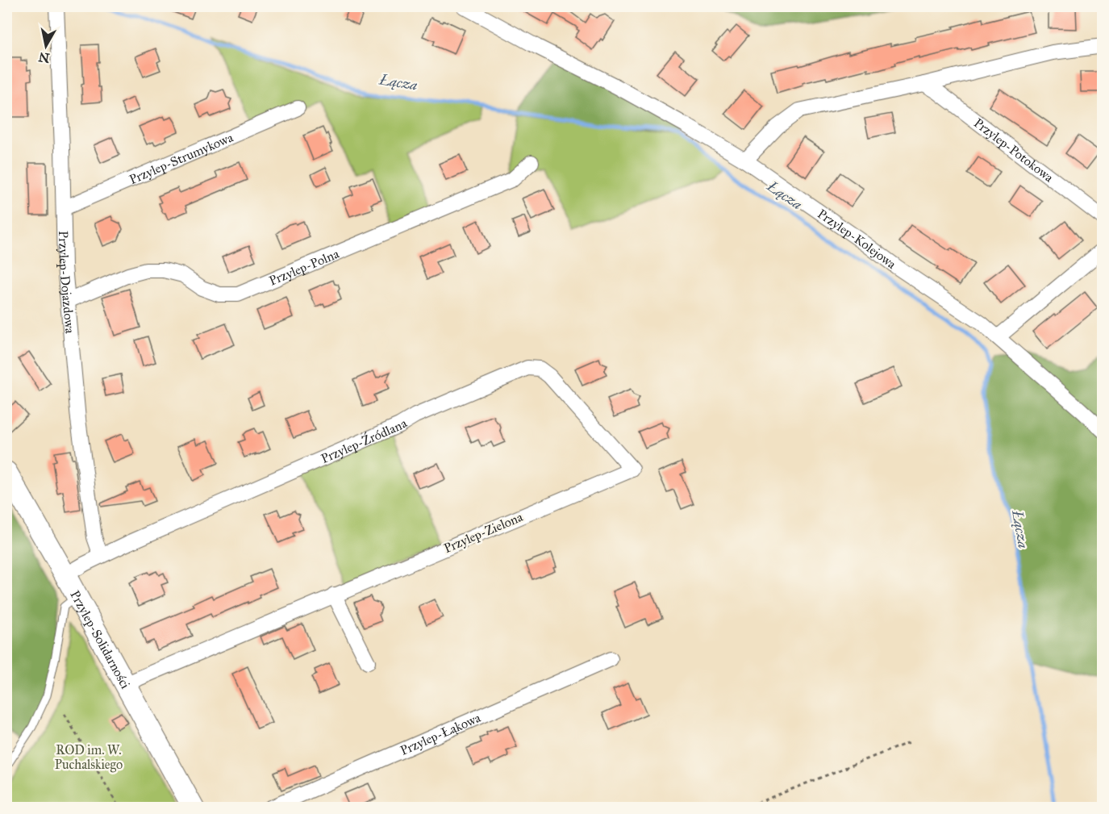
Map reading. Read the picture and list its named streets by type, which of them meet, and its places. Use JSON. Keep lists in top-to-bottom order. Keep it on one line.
{"streets":{"main road":["Przylep-Solidarności"],"street":["Przylep-Potokowa","Przylep-Strumykowa","Przylep-Kolejowa","Przylep-Polna","Przylep-Dojazdowa","Przylep-Źródlana","Przylep-Zielona","Przylep-Łąkowa"]},"crossings":[["Przylep-Strumykowa","Przylep-Dojazdowa"],["Przylep-Polna","Przylep-Dojazdowa"],["Przylep-Dojazdowa","Przylep-Źródlana"],["Przylep-Źródlana","Przylep-Zielona"],["Przylep-Źródlana","Przylep-Solidarności"],["Przylep-Zielona","Przylep-Solidarności"]],"water":["Łącza"],"parks":["ROD im. W. Puchalskiego"],"north":"bottom"}
